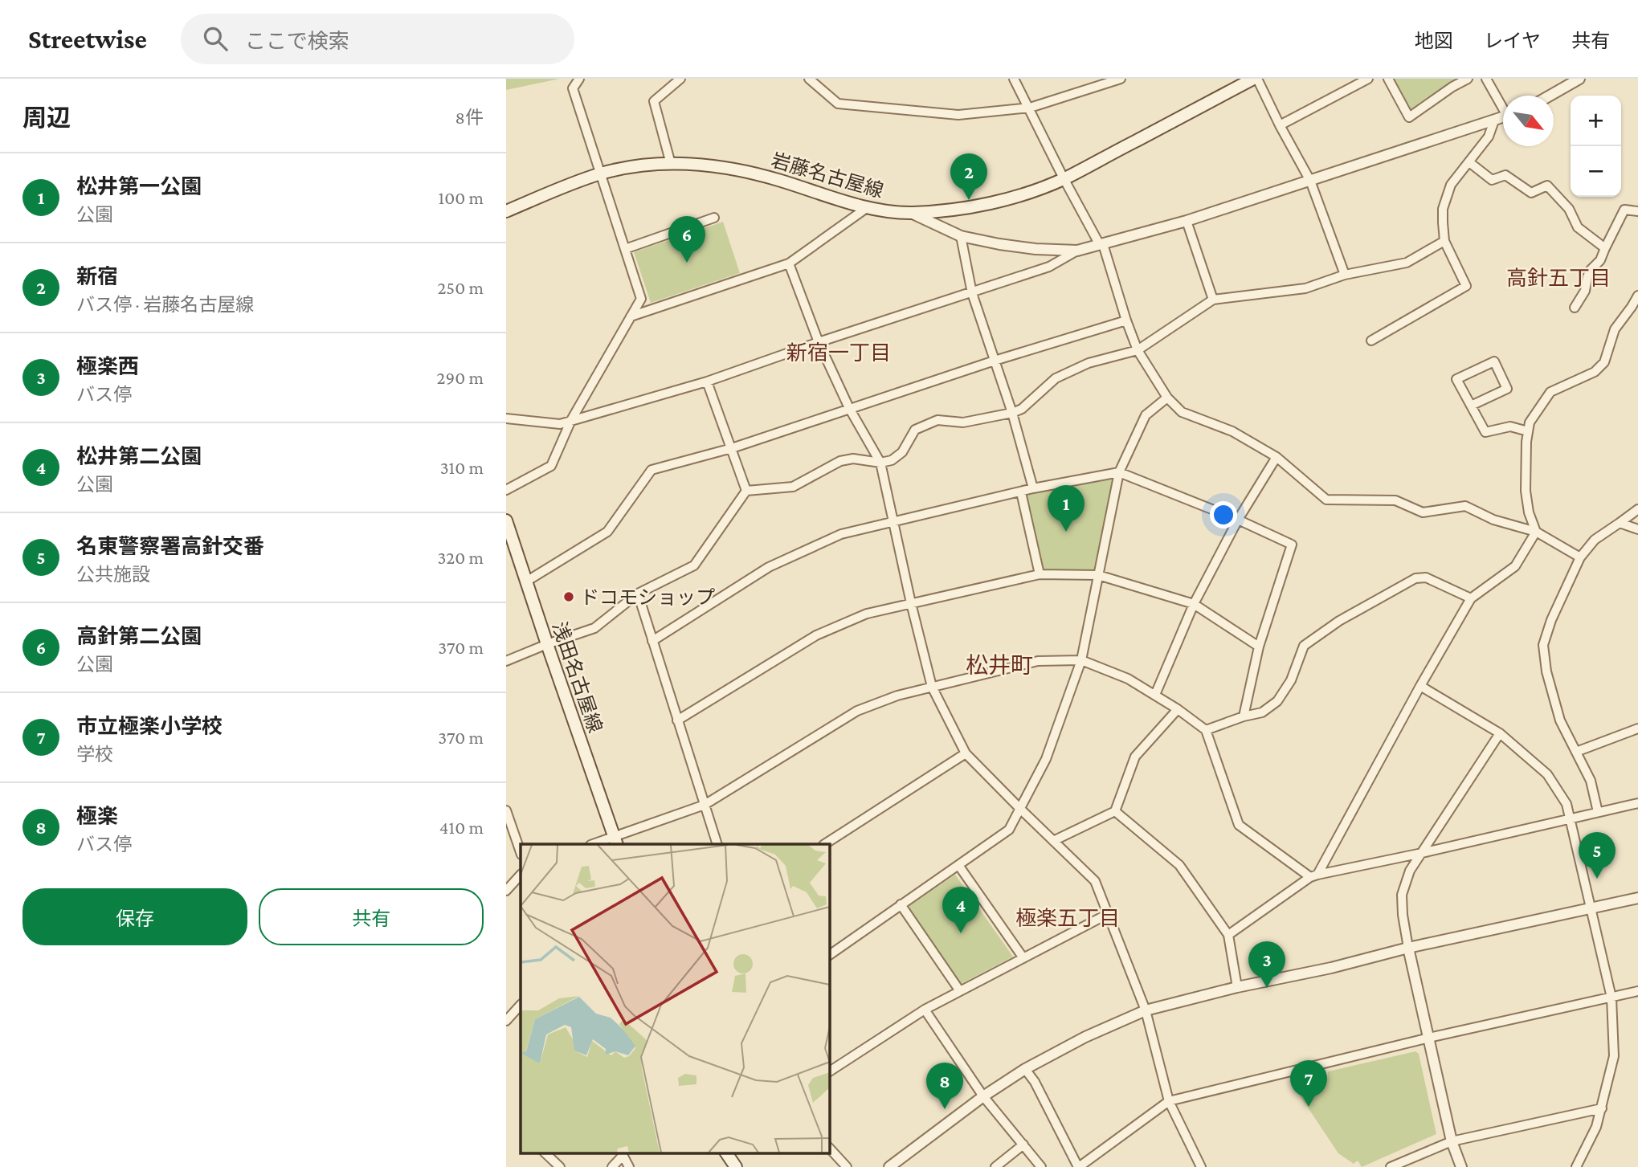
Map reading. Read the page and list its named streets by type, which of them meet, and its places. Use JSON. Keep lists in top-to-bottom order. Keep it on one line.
{"streets":{"main road":["岩藤名古屋線","浅田名古屋線"]},"districts":["高針五丁目","新宿一丁目","松井町","極楽五丁目"],"places":["ドコモショップ"],"north":"bottom right","page":{"header":"Streetwise","search":"ここで検索","nav":["地図","レイヤ","共有"],"heading":["周辺","8件"],"map_buttons":["+","−"],"list":[{"mark":"1","name":"松井第一公園","note":"公園","value":"100 m"},{"mark":"2","name":"新宿","note":"バス停 · 岩藤名古屋線","value":"250 m"},{"mark":"3","name":"極楽西","note":"バス停","value":"290 m"},{"mark":"4","name":"松井第二公園","note":"公園","value":"310 m"},{"mark":"5","name":"名東警察署高針交番","note":"公共施設","value":"320 m"},{"mark":"6","name":"高針第二公園","note":"公園","value":"370 m"},{"mark":"7","name":"市立極楽小学校","note":"学校","value":"370 m"},{"mark":"8","name":"極楽","note":"バス停","value":"410 m"}],"pins":["2","6","1","5","4","3","7","8"],"buttons":["保存","共有"]}}
